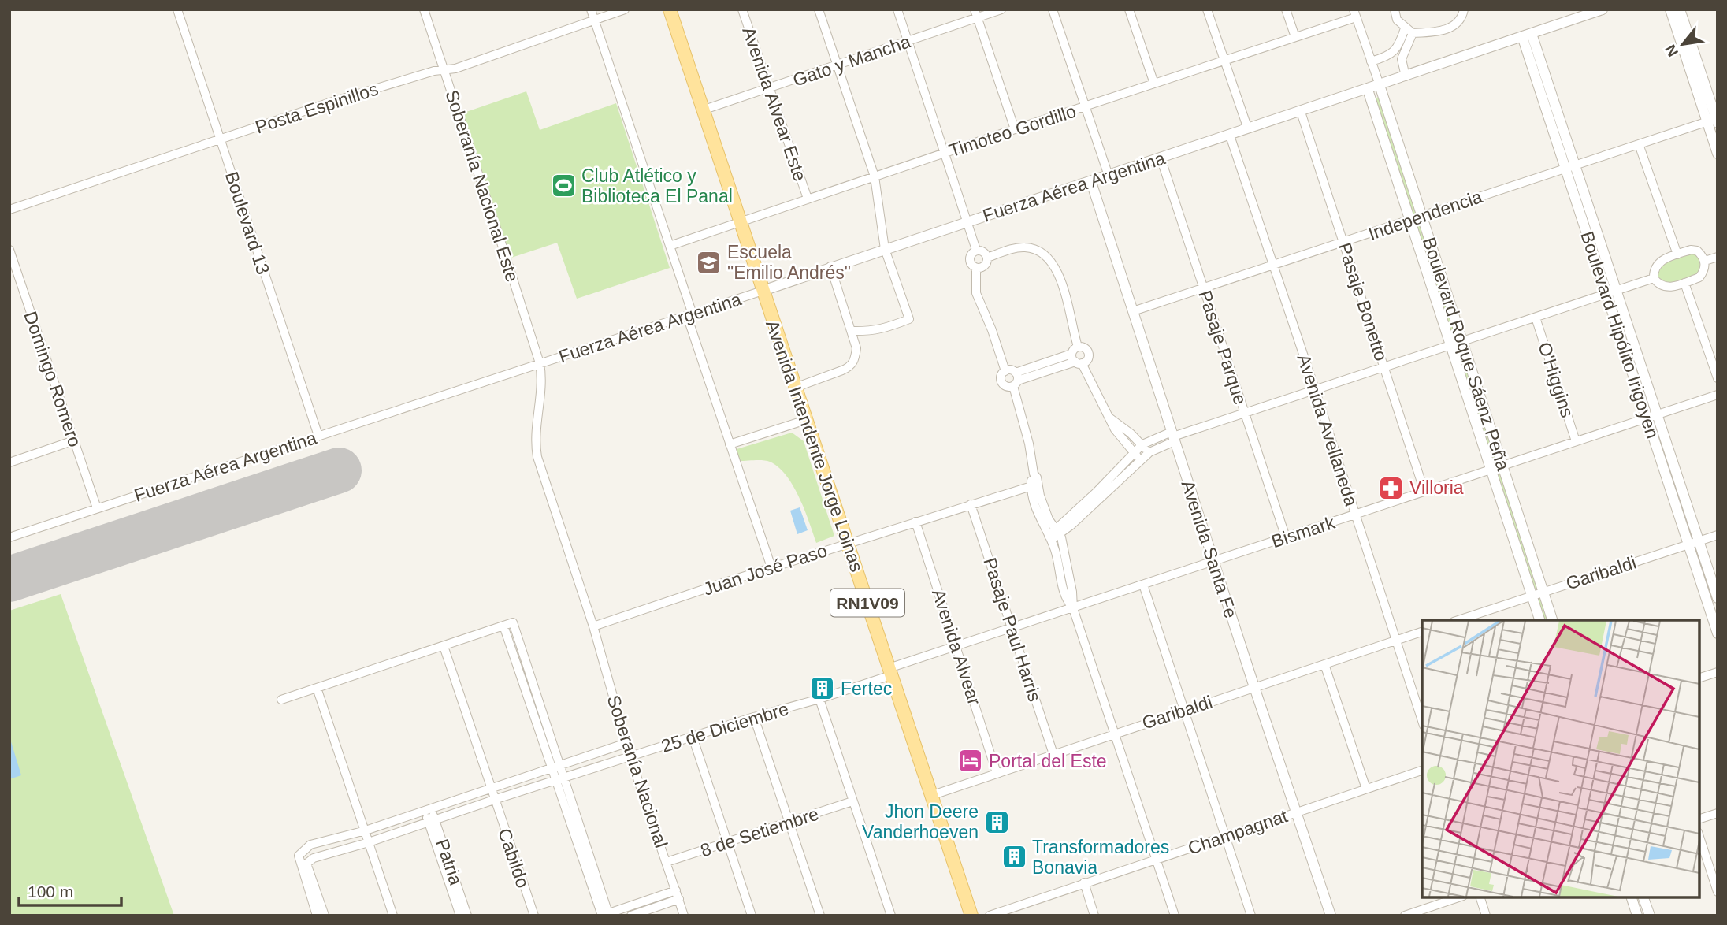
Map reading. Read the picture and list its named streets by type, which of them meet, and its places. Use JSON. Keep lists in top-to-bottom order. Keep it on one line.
{"streets":{"main road":["Avenida Intendente Jorge Loinas","RN1V09"],"street":["Gato y Mancha","Avenida Alvear Este","Posta Espinillos","Timoteo Gordillo","Soberanía Nacional Este","Fuerza Aérea Argentina","Independencia","Boulevard 13","Pasaje Bonetto","Boulevard Hipólito Irigoyen","Pasaje Parque","Boulevard Roque Sáenz Peña","Domingo Romero","O'Higgins","Avenida Avellaneda","Bismark","Avenida Santa Fe","Juan José Paso","Garibaldi","Pasaje Paul Harris","Avenida Alvear","25 de Diciembre","Soberanía Nacional","8 de Setiembre","Champagnat","Cabildo","Patria"]},"crossings":[["Gato y Mancha","Avenida Alvear Este"],["Gato y Mancha","RN1V09"],["Avenida Alvear Este","Timoteo Gordillo"],["Posta Espinillos","Soberanía Nacional Este"],["Posta Espinillos","Boulevard 13"],["Timoteo Gordillo","RN1V09"],["Soberanía Nacional Este","Fuerza Aérea Argentina"],["Soberanía Nacional Este","Juan José Paso"],["Soberanía Nacional Este","Soberanía Nacional"],["Fuerza Aérea Argentina","Boulevard 13"],["Fuerza Aérea Argentina","Pasaje Bonetto"],["Fuerza Aérea Argentina","Boulevard Hipólito Irigoyen"],["Fuerza Aérea Argentina","Pasaje Parque"],["Fuerza Aérea Argentina","Boulevard Roque Sáenz Peña"],["Fuerza Aérea Argentina","Domingo Romero"],["Fuerza Aérea Argentina","Avenida Avellaneda"],["Fuerza Aérea Argentina","Avenida Intendente Jorge Loinas"],["Fuerza Aérea Argentina","Avenida Santa Fe"],["Fuerza Aérea Argentina","RN1V09"],["Independencia","Pasaje Bonetto"],["Independencia","Boulevard Hipólito Irigoyen"],["Independencia","Pasaje Parque"],["Independencia","Boulevard Roque Sáenz Peña"],["Independencia","Avenida Avellaneda"],["Independencia","Avenida Santa Fe"],["Pasaje Bonetto","Bismark"],["Boulevard Hipólito Irigoyen","Bismark"],["Boulevard Hipólito Irigoyen","Garibaldi"],["Pasaje Parque","Bismark"],["Boulevard Roque Sáenz Peña","Bismark"],["Boulevard Roque Sáenz Peña","Garibaldi"],["O'Higgins","Bismark"],["Avenida Avellaneda","Bismark"],["Avenida Avellaneda","Garibaldi"],["Avenida Intendente Jorge Loinas","Bismark"],["Avenida Intendente Jorge Loinas","Juan José Paso"],["Avenida Intendente Jorge Loinas","Garibaldi"],["Avenida Intendente Jorge Loinas","RN1V09"],["Avenida Intendente Jorge Loinas","25 de Diciembre"],["Bismark","Avenida Santa Fe"],["Bismark","Pasaje Paul Harris"],["Bismark","Avenida Alvear"],["Bismark","25 de Diciembre"],["Avenida Santa Fe","Garibaldi"],["Avenida Santa Fe","Champagnat"],["Juan José Paso","Pasaje Paul Harris"],["Juan José Paso","Avenida Alvear"],["Juan José Paso","Soberanía Nacional"],["Garibaldi","Pasaje Paul Harris"],["Garibaldi","Avenida Alvear"],["25 de Diciembre","Soberanía Nacional"],["25 de Diciembre","Cabildo"],["25 de Diciembre","Patria"],["Soberanía Nacional","8 de Setiembre"]],"places":{"sports":["Club Atlético y Biblioteca El Panal"],"school or university":["Escuela \"Emilio Andrés\""],"pharmacy":["Villoria"],"building":["Fertec","Jhon Deere Vanderhoeven","Transformadores Bonavia"],"hotel":["Portal del Este"]},"scale_bar":"100 m","north":"bottom left"}
